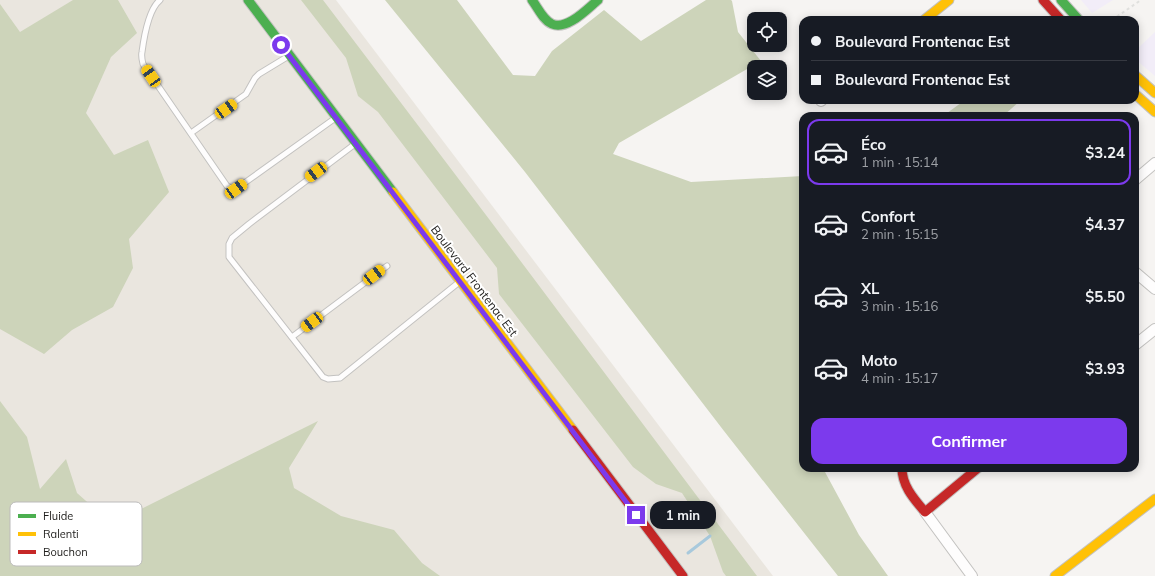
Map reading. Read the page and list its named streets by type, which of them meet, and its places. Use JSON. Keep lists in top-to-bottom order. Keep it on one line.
{"streets":{"main road":["Boulevard Frontenac Est"]},"legend":["Fluide","Ralenti","Bouchon"],"page":{"banner":["Boulevard Frontenac Est","Boulevard Frontenac Est"],"list":[{"name":"Éco","note":"1 min · 15:14","value":"$3.24"},{"name":"Confort","note":"2 min · 15:15","value":"$4.37"},{"name":"XL","note":"3 min · 15:16","value":"$5.50"},{"name":"Moto","note":"4 min · 15:17","value":"$3.93"}],"buttons":"Confirmer","bubble":"1 min"}}
